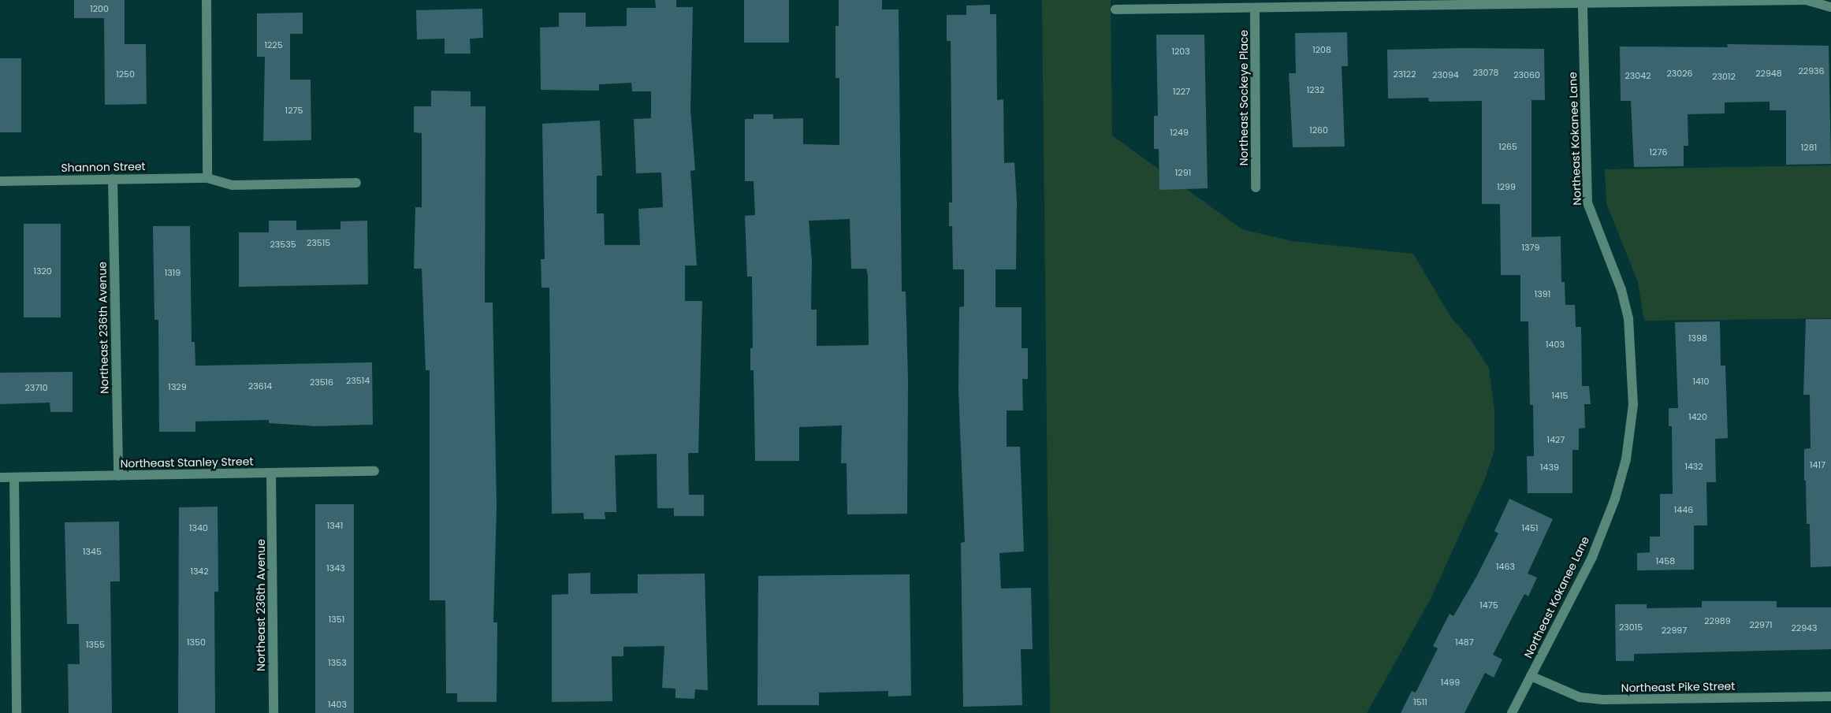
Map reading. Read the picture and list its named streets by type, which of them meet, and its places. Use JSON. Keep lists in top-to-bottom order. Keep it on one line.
{"streets":{"street":["Northeast Sockeye Place","Northeast Kokanee Lane","Shannon Street","Northeast 236th Avenue","Northeast Stanley Street","Northeast Pike Street"]},"crossings":[["Northeast Kokanee Lane","Northeast Pike Street"],["Shannon Street","Northeast 236th Avenue"],["Northeast 236th Avenue","Northeast Stanley Street"]],"house_numbers":["1200","1225","1208","1203","22936","23078","23026","22948","1250","23122","23094","23060","23042","23012","1232","1227","1275","1260","1249","1265","1281","1276","1291","1299","23515","23535","1379","1320","1319","1391","1398","1403","23514","1410","23516","23614","1329","23710","1415","1420","1427","1417","1432","1439","1446","1341","1340","1451","1345","1458","1463","1343","1342","1475","1351","22989","22971","23015","22943","22997","1350","1487","1355","1353","1499","1511","1403"]}
